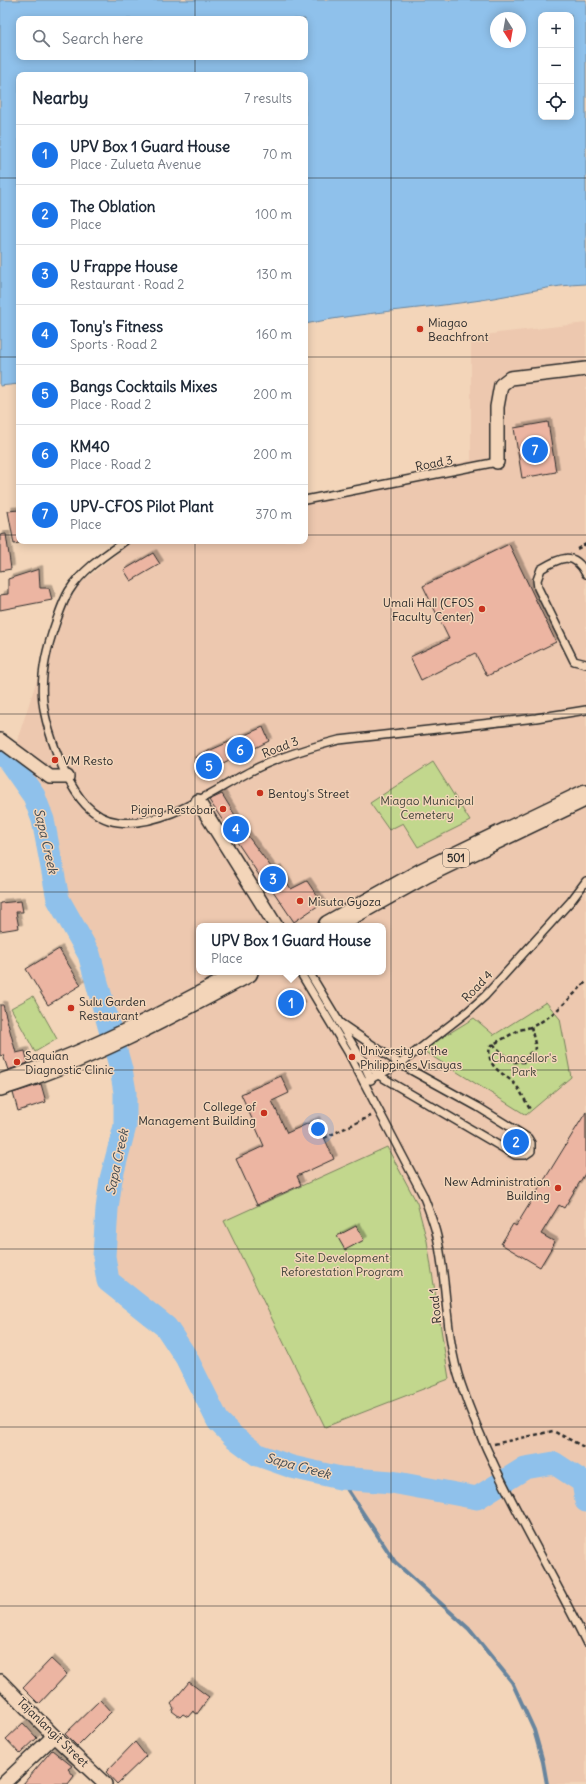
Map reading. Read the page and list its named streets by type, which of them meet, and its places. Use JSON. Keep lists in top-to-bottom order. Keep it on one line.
{"streets":{"main road":["501"],"street":["Tajanlangit Street"],"lane":["Road 3","Road 4","Road 1"]},"crossings":[["Road 4","Road 1"]],"water":["Sapa Creek"],"parks":["Miagao Municipal Cemetery","Chancellor's Park","Site Development Reforestation Program"],"places":["Miagao Beachfront","Umali Hall (CFOS Faculty Center)","VM Resto","Bentoy's Street","Piging Restobar","Misuta Gyoza","Sulu Garden Restaurant","University of the Philippines Visayas","Saquian Diagnostic Clinic","College of Management Building","New Administration Building"],"north":"bottom","page":{"map_buttons":["+","−"],"search":"Search here","heading":["Nearby","7 results"],"list":[{"mark":"1","name":"UPV Box 1 Guard House","note":"Place · Zulueta Avenue","value":"70 m"},{"mark":"2","name":"The Oblation","note":"Place","value":"100 m"},{"mark":"3","name":"U Frappe House","note":"Restaurant · Road 2","value":"130 m"},{"mark":"4","name":"Tony's Fitness","note":"Sports · Road 2","value":"160 m"},{"mark":"5","name":"Bangs Cocktails Mixes","note":"Place · Road 2","value":"200 m"},{"mark":"6","name":"KM40","note":"Place · Road 2","value":"200 m"},{"mark":"7","name":"UPV-CFOS Pilot Plant","note":"Place","value":"370 m"}],"pins":["7","6","5","4","3","1","2"],"popup":["UPV Box 1 Guard House","Place"]}}
